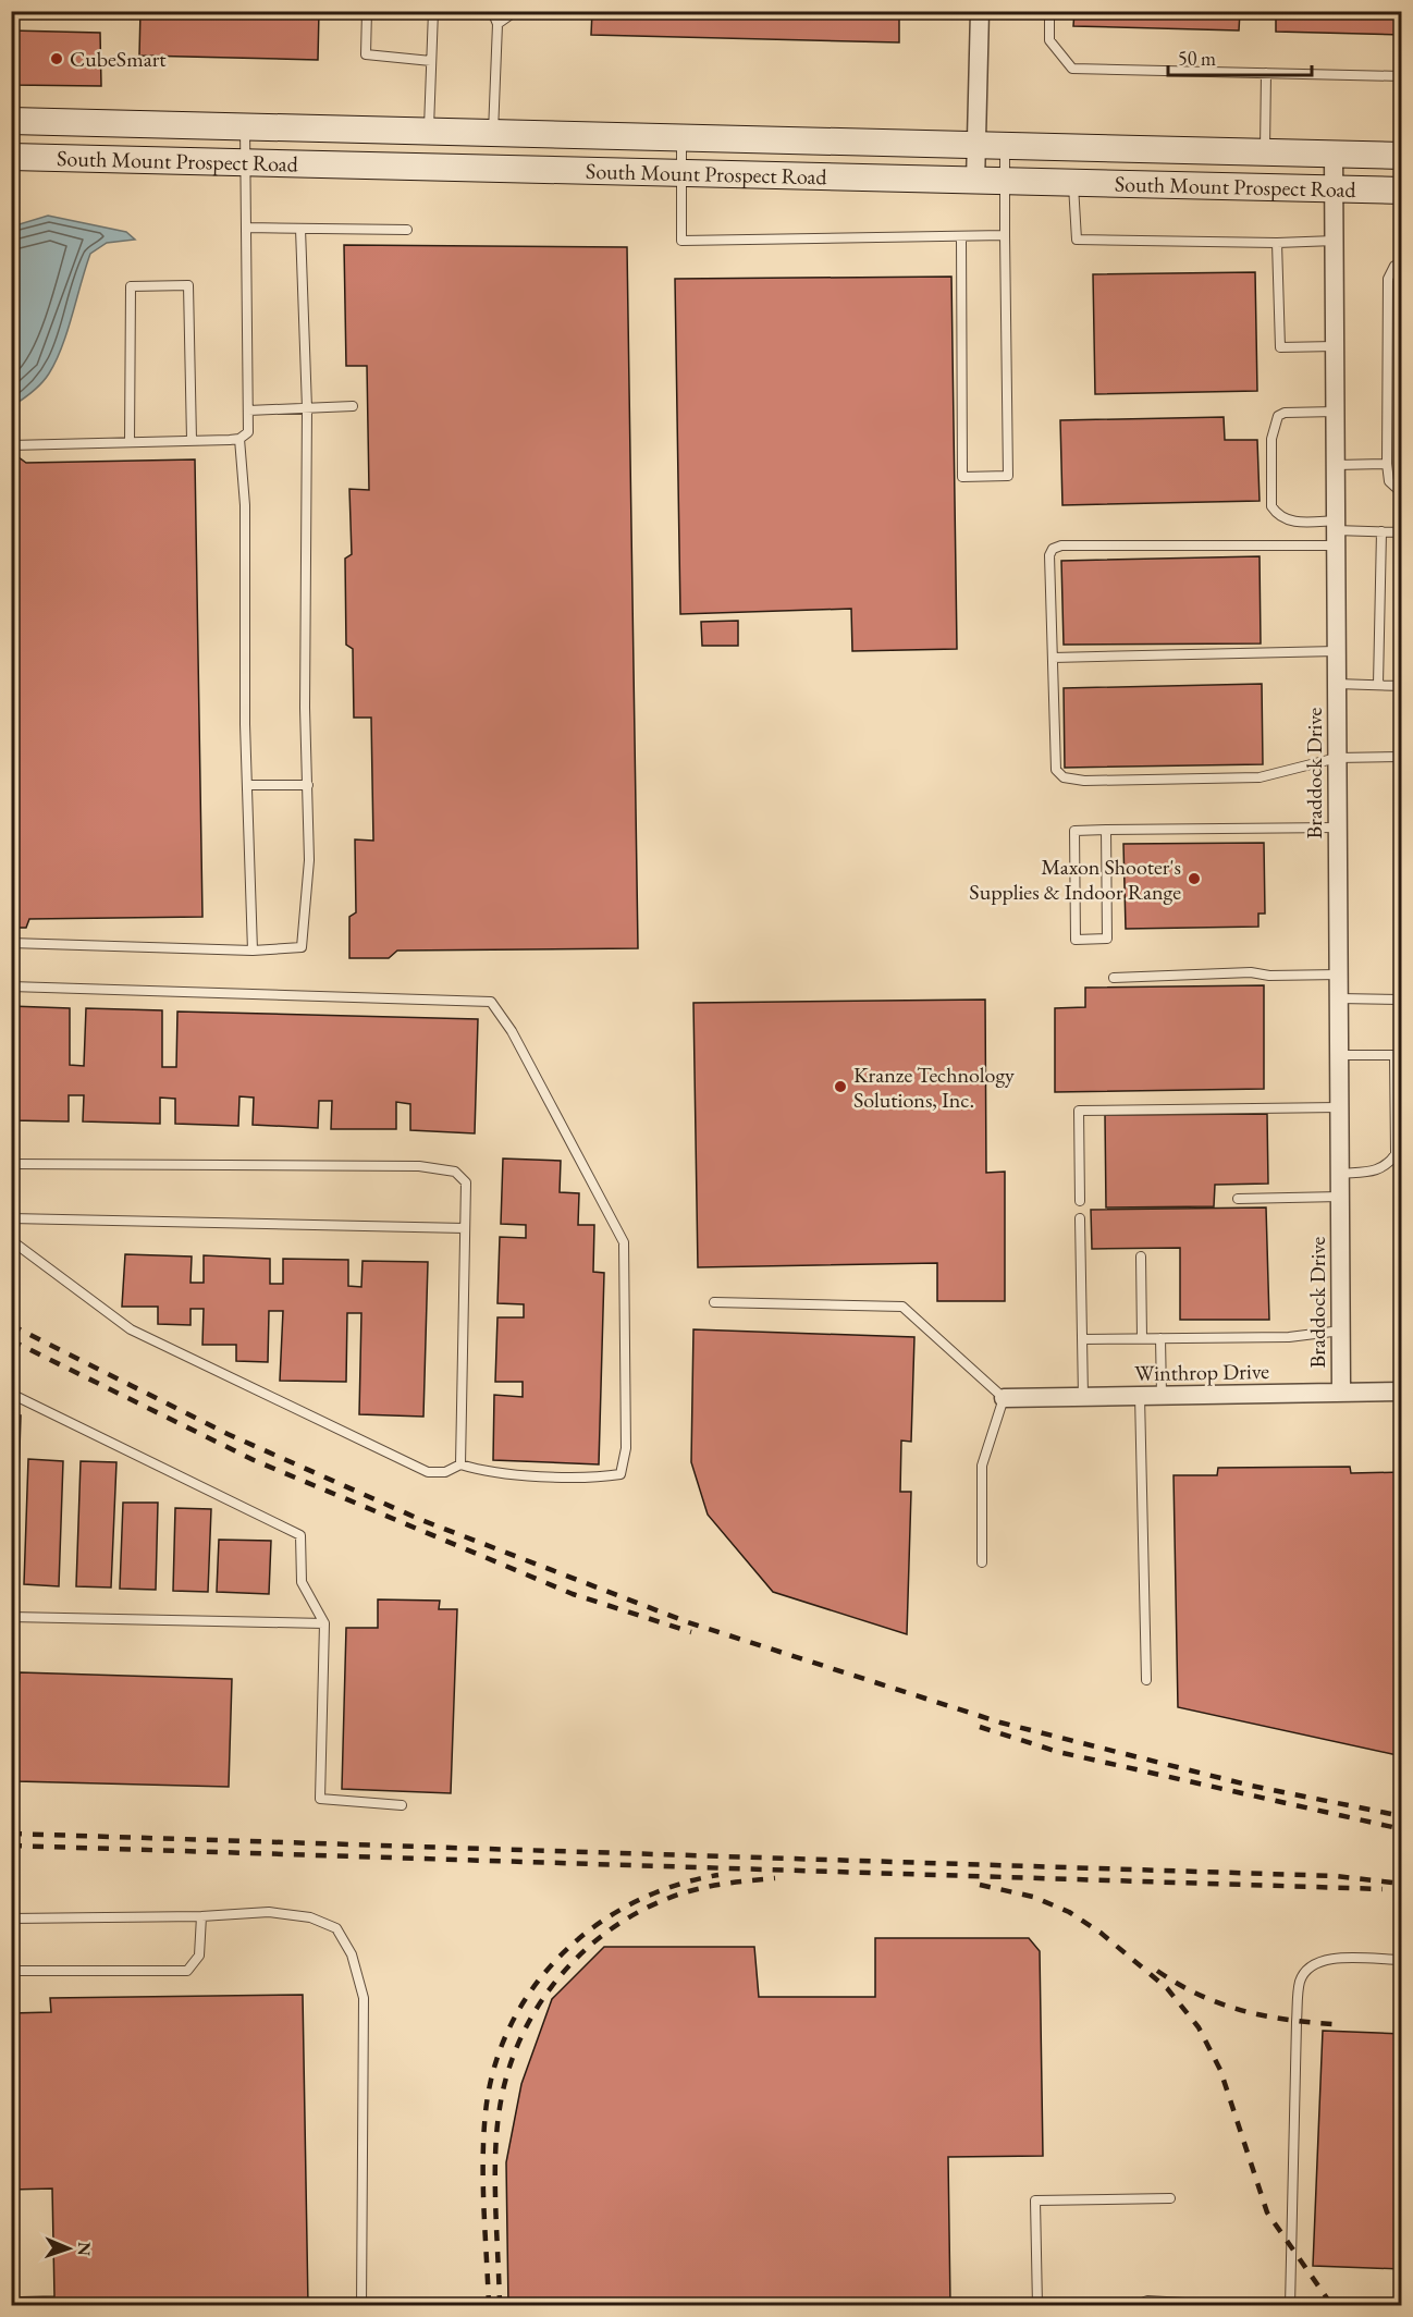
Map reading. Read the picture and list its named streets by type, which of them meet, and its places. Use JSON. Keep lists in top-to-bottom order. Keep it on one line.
{"streets":{"main road":["South Mount Prospect Road"],"street":["Braddock Drive","Winthrop Drive"]},"crossings":[["South Mount Prospect Road","Braddock Drive"],["Braddock Drive","Winthrop Drive"]],"places":["CubeSmart","Maxon Shooter's Supplies & Indoor Range","Kranze Technology Solutions, Inc."],"scale_bar":"50 m","north":"right"}
